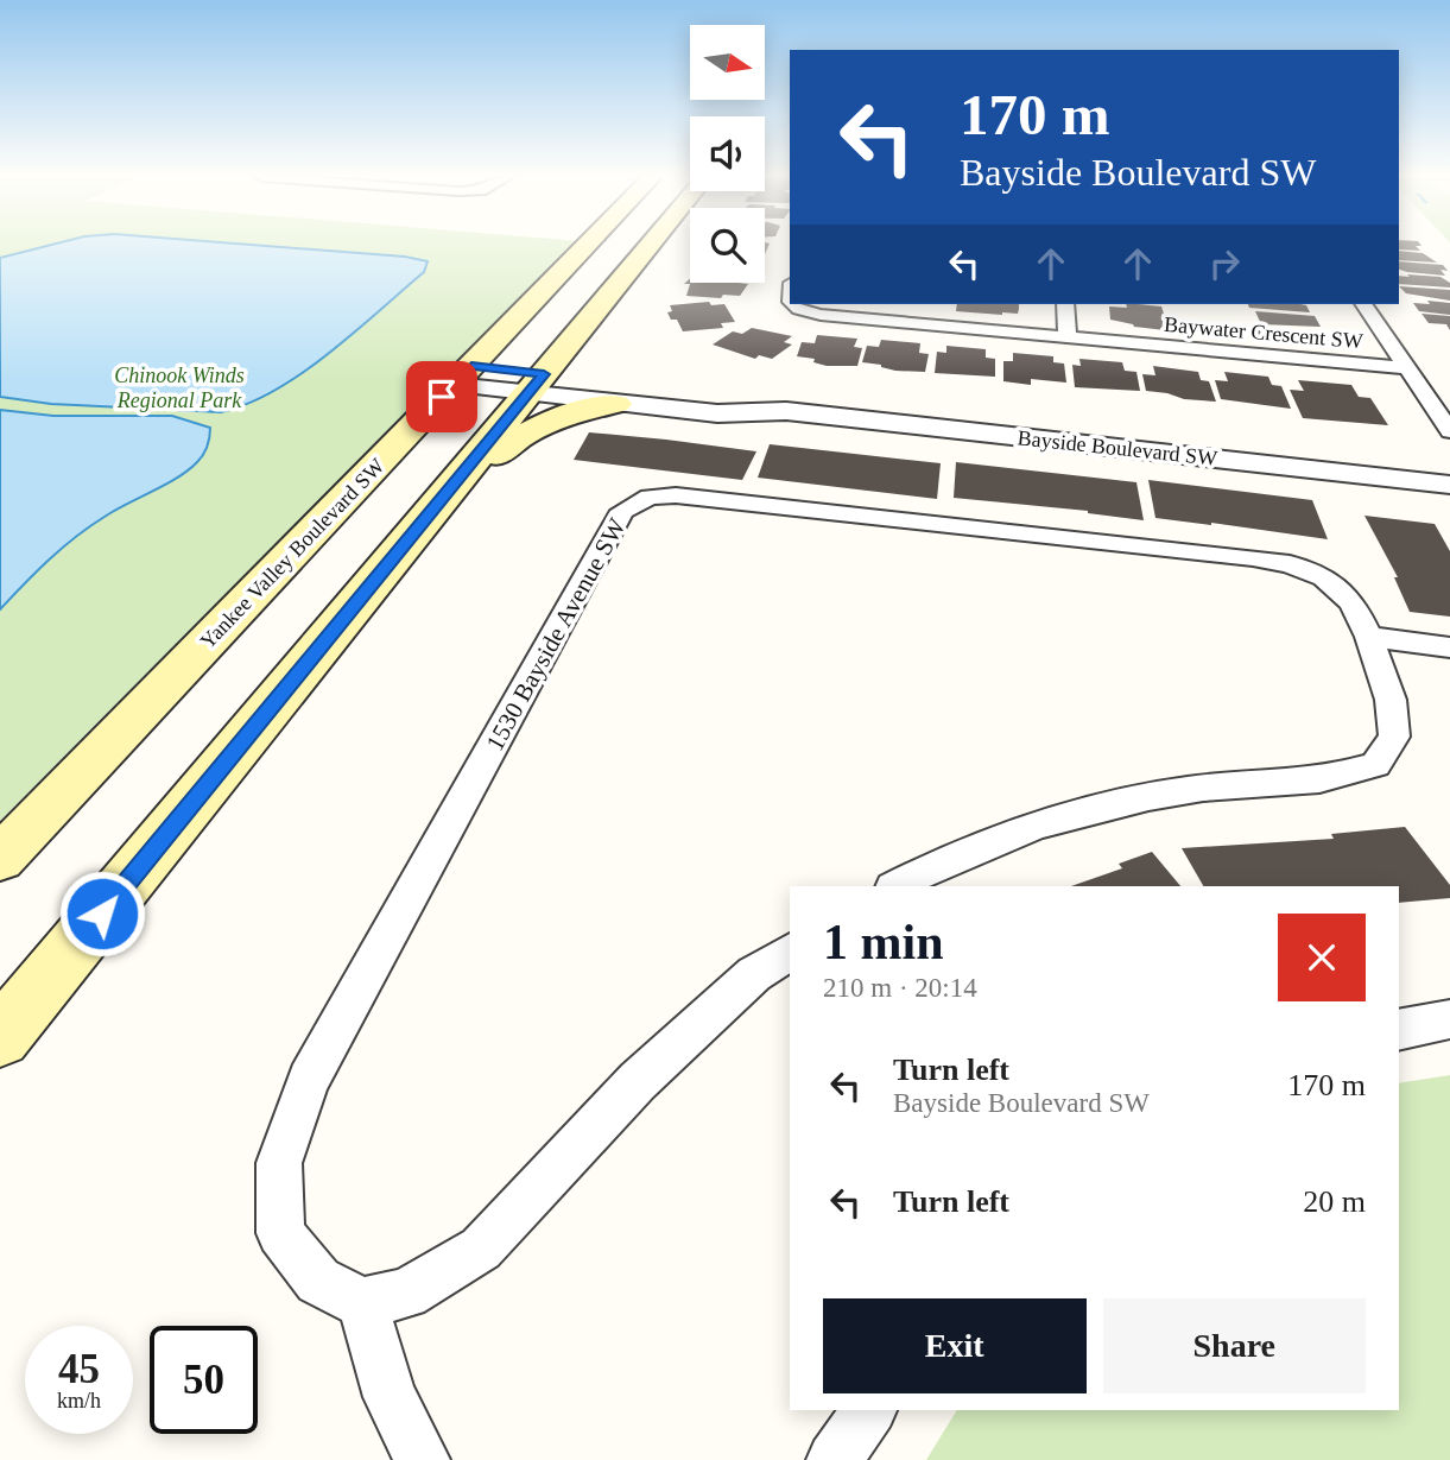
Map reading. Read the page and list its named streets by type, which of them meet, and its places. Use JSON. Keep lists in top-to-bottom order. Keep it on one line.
{"streets":{"main road":["Yankee Valley Boulevard SW"],"street":["Baywater Crescent SW","Bayside Boulevard SW","1530 Bayside Avenue SW"]},"crossings":[["Bayside Boulevard SW","Yankee Valley Boulevard SW"]],"parks":["Chinook Winds Regional Park"],"north":"right","page":{"turn":["170 m","Bayside Boulevard SW"],"heading":["1 min","210 m · 20:14"],"list":[{"name":"Turn left","note":"Bayside Boulevard SW","value":"170 m"},{"name":"Turn left","value":"20 m"}],"buttons":["Exit","Share"],"speed":"45 km/h","limit":"50"}}
